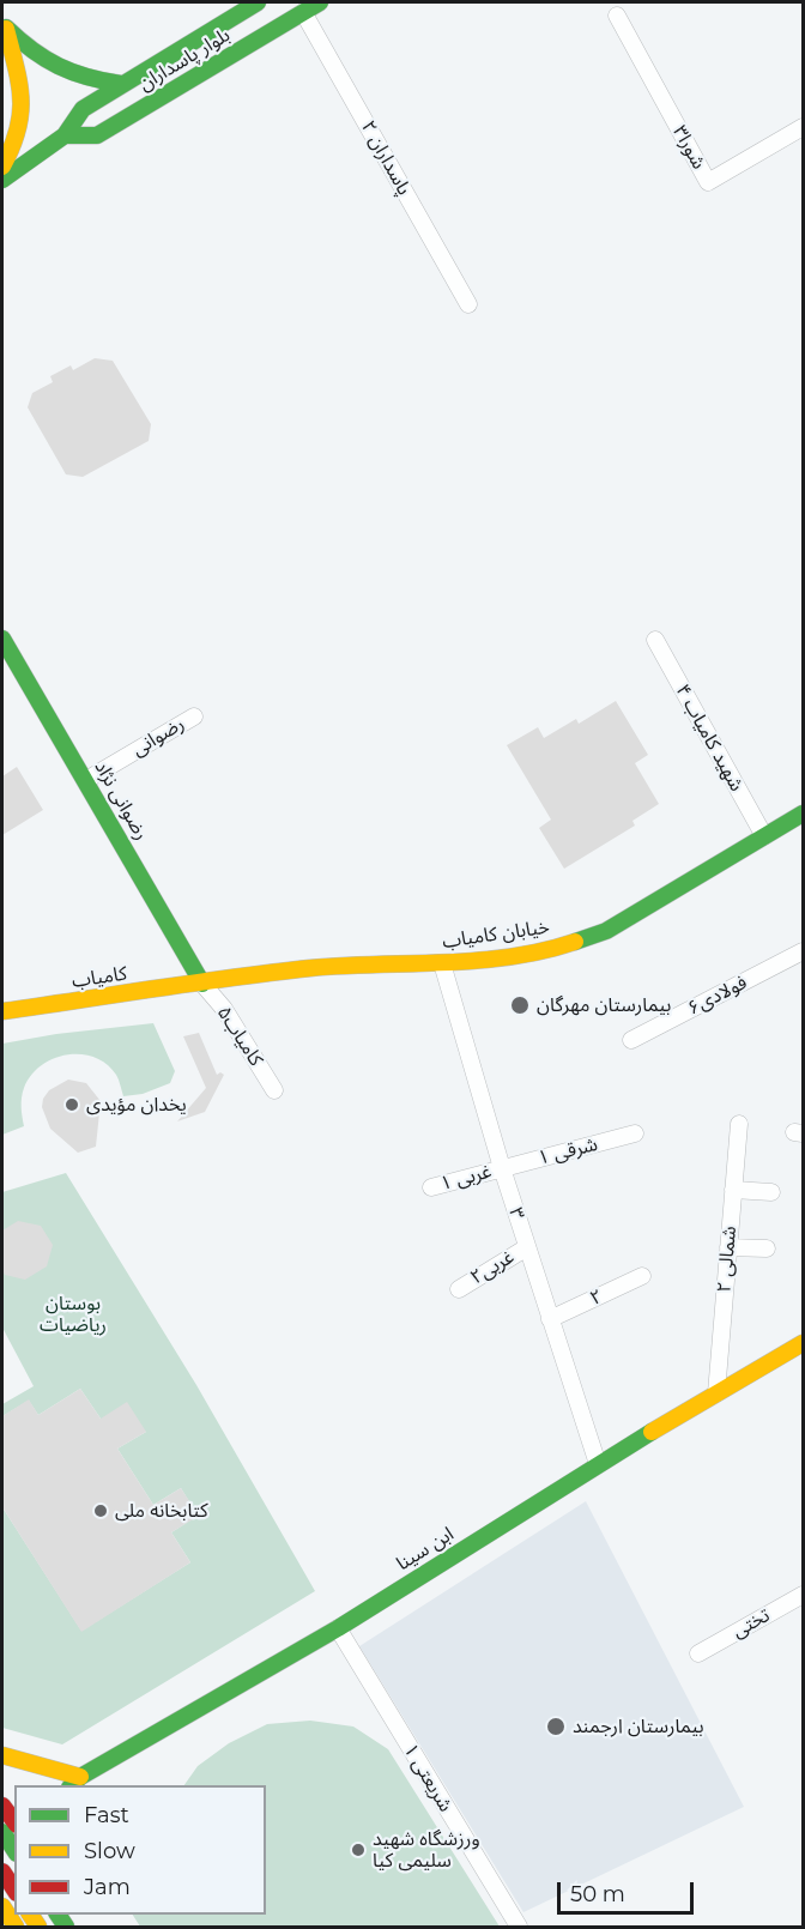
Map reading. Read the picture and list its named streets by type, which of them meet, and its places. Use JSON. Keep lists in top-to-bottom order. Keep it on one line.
{"streets":{"main road":["بلوار پاسداران","رضوانی نژاد","خیابان کامیاب","کامیاب","ابن سینا"],"street":["شورا۳","پاسداران ۲","رضوانی","شهید کامیاب ۴","فولادی۶","کامیاب۵","۱ شرقی","۱ غربی","۳","۲ شمالی","غربی۲","۲","تختی","شریعتی ۱"]},"crossings":[["بلوار پاسداران","پاسداران ۲"],["رضوانی","رضوانی نژاد"],["شهید کامیاب ۴","خیابان کامیاب"],["رضوانی نژاد","خیابان کامیاب"],["رضوانی نژاد","کامیاب"],["رضوانی نژاد","کامیاب۵"],["خیابان کامیاب","کامیاب"],["خیابان کامیاب","کامیاب۵"],["خیابان کامیاب","۳"],["کامیاب","کامیاب۵"],["۱ شرقی","۱ غربی"],["۱ شرقی","۳"],["۱ غربی","۳"],["۳","غربی۲"],["۳","۲"],["۳","ابن سینا"],["۲ شمالی","ابن سینا"],["ابن سینا","شریعتی ۱"]],"parks":["بوستان ریاضیات"],"places":["بیمارستان مهرگان","یخدان مؤیدی","کتابخانه ملی","بیمارستان ارجمند","ورزشگاه شهید سلیمی کیا"],"legend":["Fast","Slow","Jam"],"scale_bar":"50 m"}
